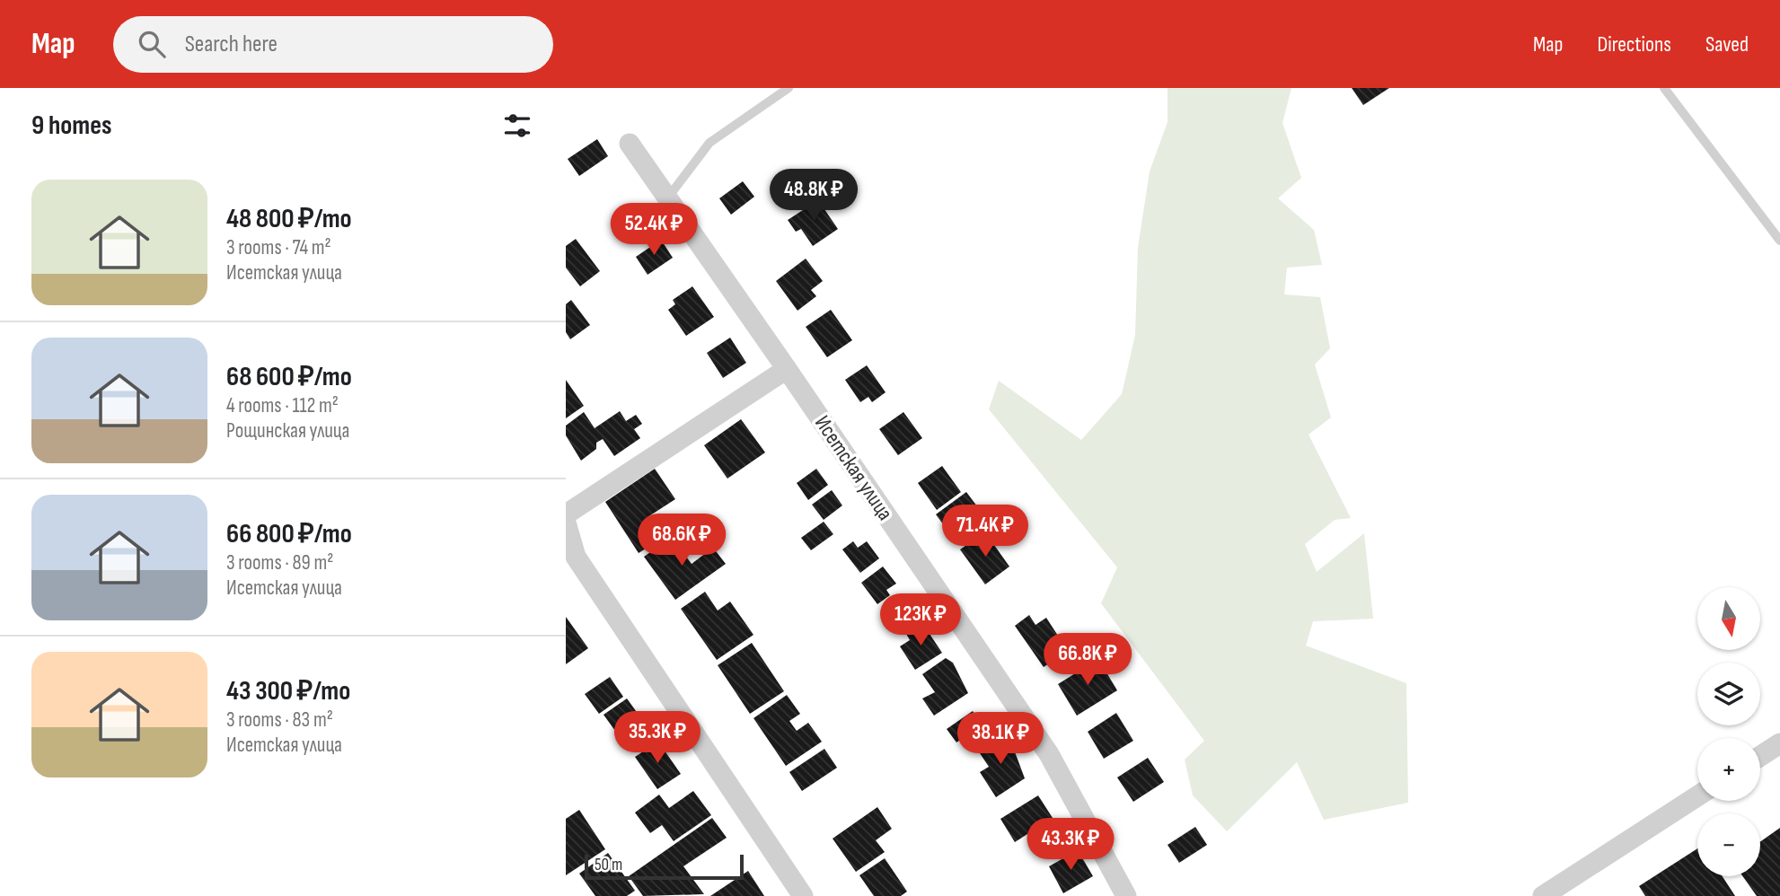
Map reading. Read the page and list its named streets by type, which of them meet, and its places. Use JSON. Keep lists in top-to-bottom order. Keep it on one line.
{"streets":{"street":["Исетская улица"]},"scale_bar":"50 m","north":"bottom","page":{"header":"Map","search":"Search here","nav":["Map","Directions","Saved"],"heading":"9 homes","list":[{"name":"48 800 ₽/mo","note":"3 rooms · 74 m² · Исетская улица"},{"name":"68 600 ₽/mo","note":"4 rooms · 112 m² · Рощинская улица"},{"name":"66 800 ₽/mo","note":"3 rooms · 89 m² · Исетская улица"},{"name":"43 300 ₽/mo","note":"3 rooms · 83 m² · Исетская улица"}],"price":["48.8K ₽","52.4K ₽","71.4K ₽","68.6K ₽","123K ₽","66.8K ₽","35.3K ₽","38.1K ₽","43.3K ₽"],"map_buttons":["+","−"],"scale":"50 m"}}
